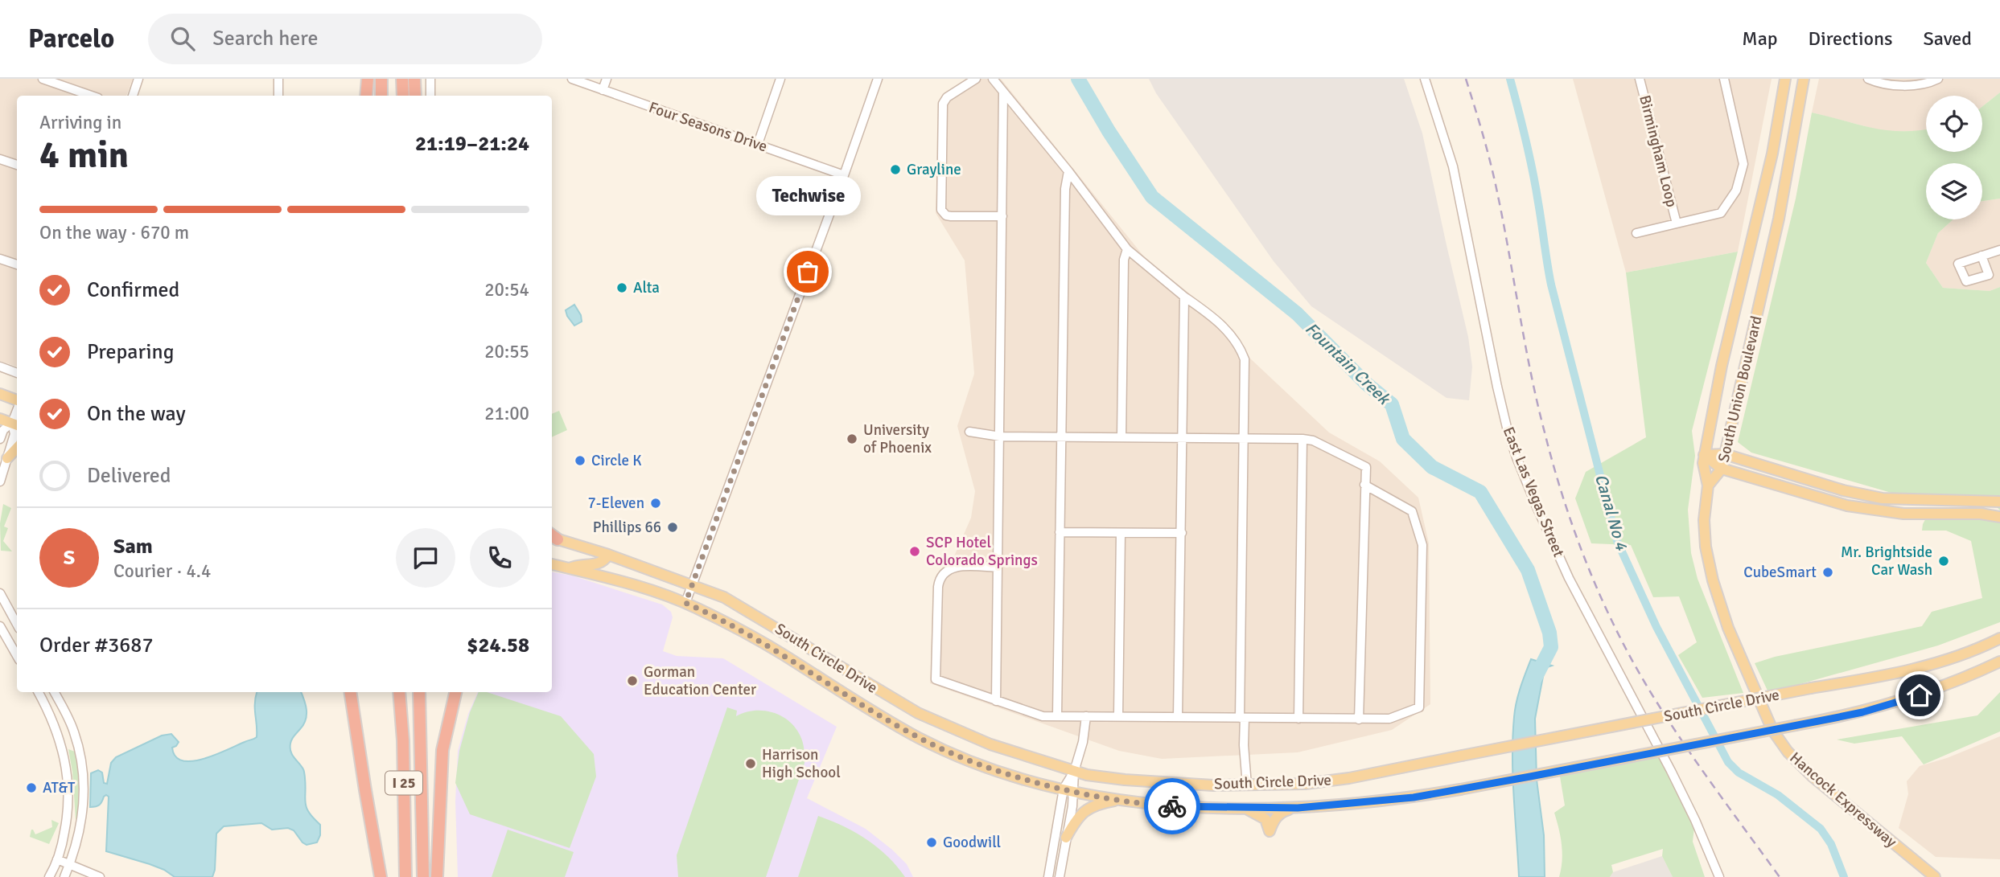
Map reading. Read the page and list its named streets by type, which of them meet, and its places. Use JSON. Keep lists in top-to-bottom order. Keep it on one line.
{"streets":{"highway":["I 25"],"main road":["South Union Boulevard","South Circle Drive","Hancock Expressway"],"street":["Four Seasons Drive","Birmingham Loop","East Las Vegas Street"]},"crossings":[["South Union Boulevard","Hancock Expressway"]],"water":["Fountain Creek","Canal No 4"],"places":["Grayline","Techwise","Alta","University of Phoenix","Circle K","7-Eleven","Phillips 66","SCP Hotel Colorado Springs","Mr. Brightside Car Wash","CubeSmart","Gorman Education Center","Harrison High School","AT&T","Goodwill"],"page":{"header":"Parcelo","search":"Search here","nav":["Map","Directions","Saved"],"heading":["4 min","Arriving in","21:19–21:24"],"panel":["Sam","Courier · 4.4","Order #3687","$24.58"],"bubble":"Techwise","bar":"On the way · 670 m","list":[["Confirmed","20:54"],["Preparing","20:55"],["On the way","21:00"],"Delivered"],"round":"S"}}
